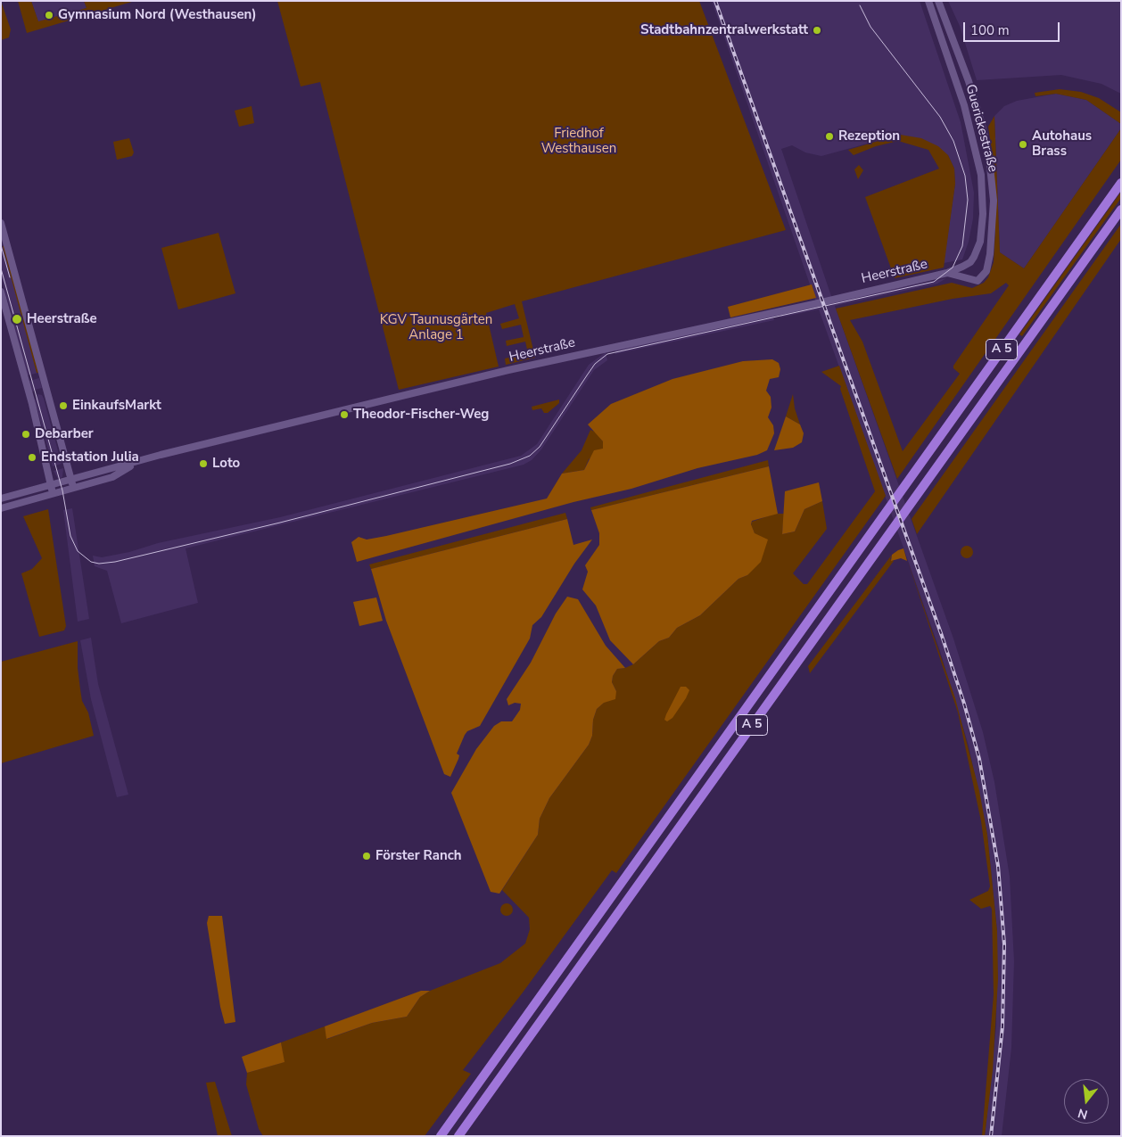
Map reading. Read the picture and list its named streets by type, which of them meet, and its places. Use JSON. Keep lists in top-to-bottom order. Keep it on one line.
{"streets":{"highway":["A 5"],"main road":["Guerickestraße","Heerstraße"]},"crossings":[["Guerickestraße","Heerstraße"]],"parks":["Friedhof Westhausen","KGV Taunusgärten Anlage 1"],"places":["Gymnasium Nord (Westhausen)","Stadtbahnzentralwerkstatt","Rezeption","Autohaus Brass","Heerstraße","EinkaufsMarkt","Theodor-Fischer-Weg","Debarber","Endstation Julia","Loto","Förster Ranch"],"scale_bar":"100 m","north":"bottom"}
